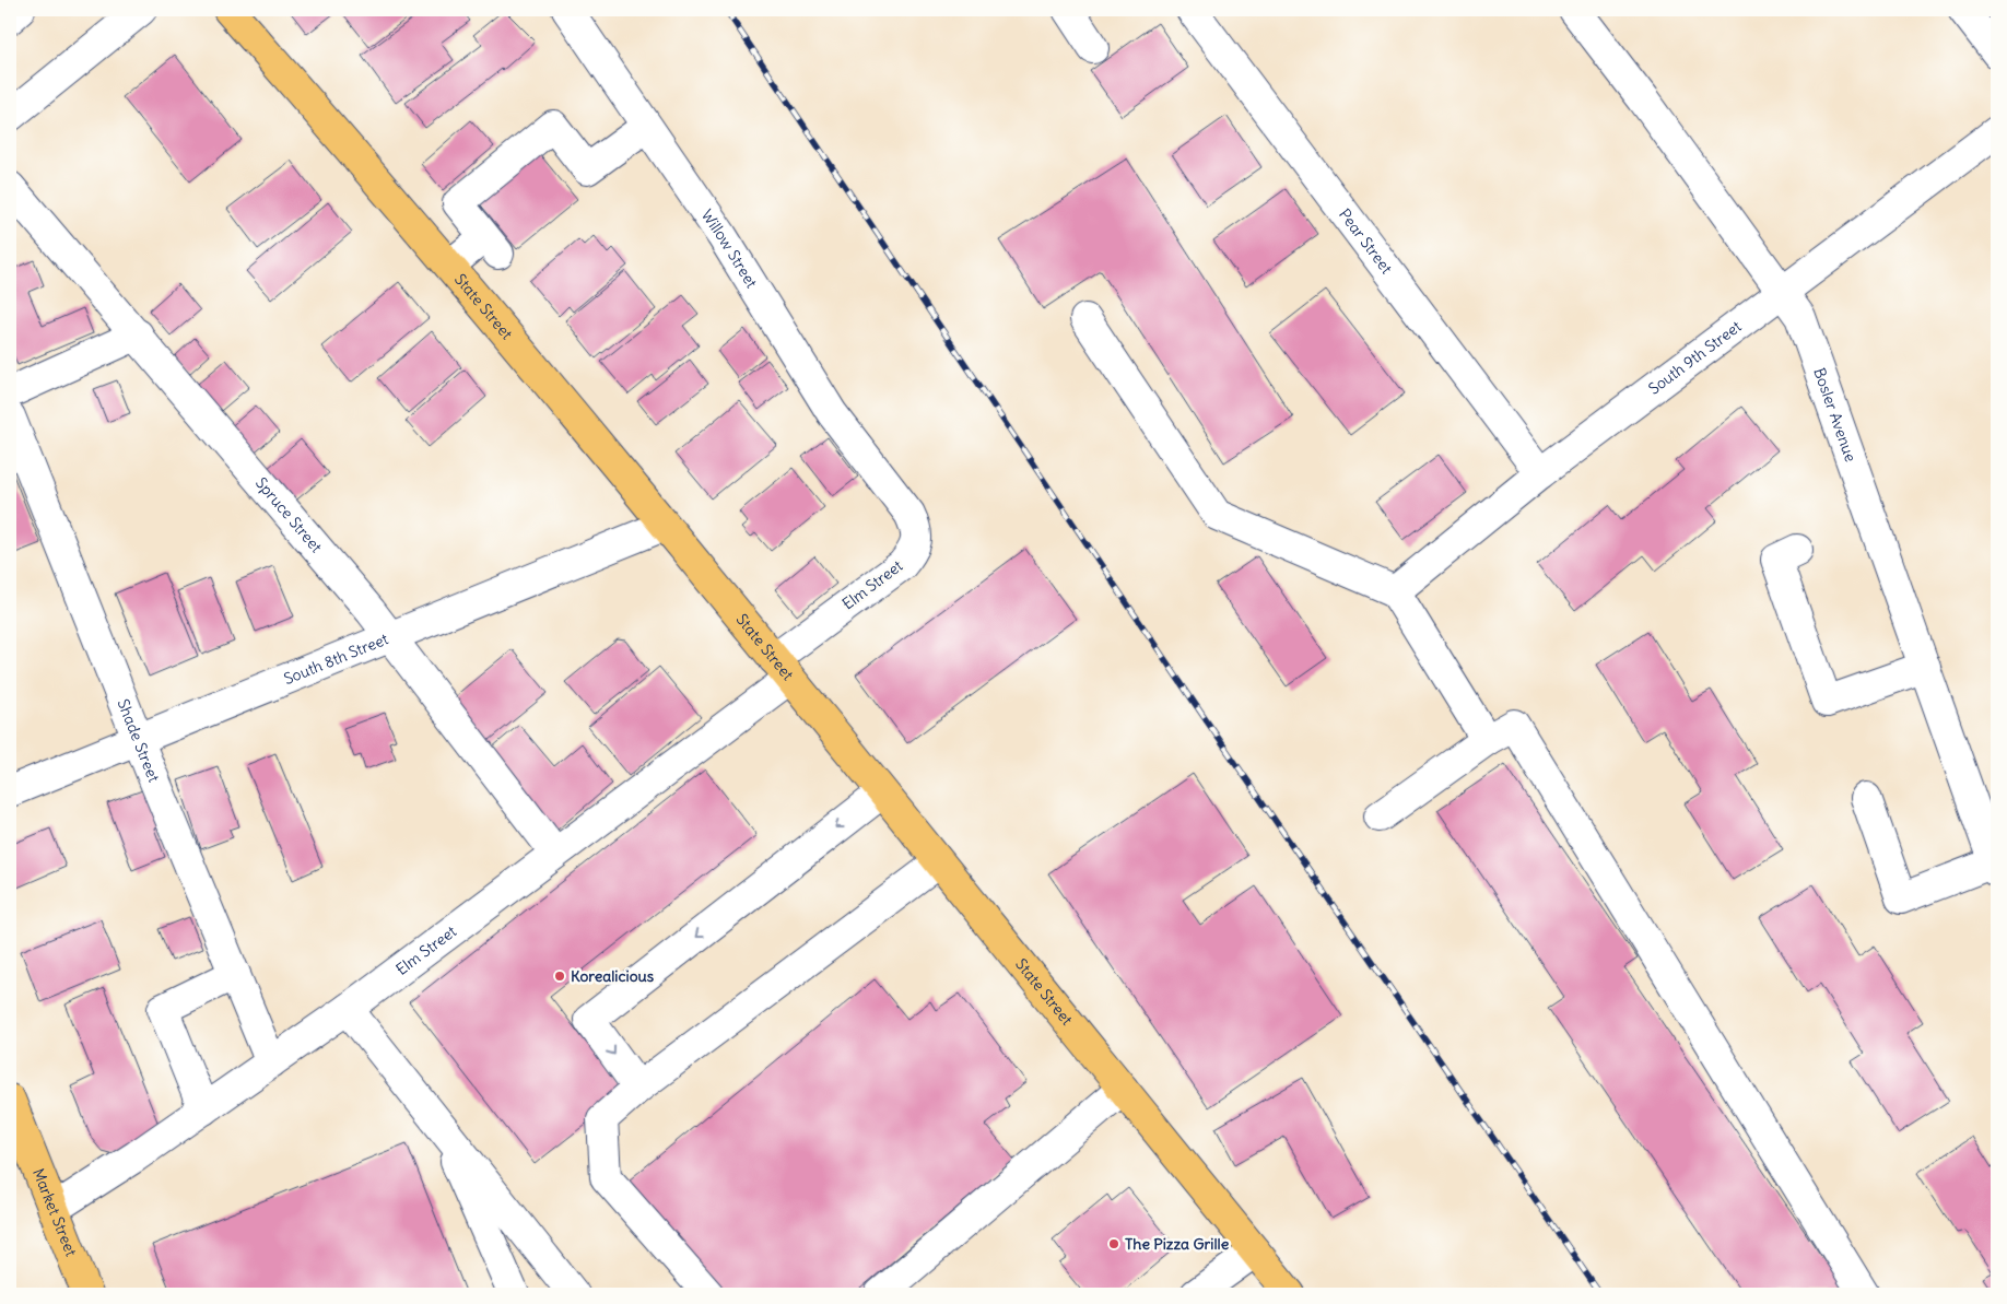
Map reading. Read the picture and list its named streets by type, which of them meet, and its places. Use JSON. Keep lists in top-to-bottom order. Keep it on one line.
{"streets":{"main road":["State Street","Market Street"],"street":["Pear Street","Willow Street","South 9th Street","Bosler Avenue","Spruce Street","Elm Street","South 8th Street","Shade Street"]},"crossings":[["Pear Street","South 9th Street"],["Willow Street","Elm Street"],["State Street","Elm Street"],["State Street","South 8th Street"],["South 9th Street","Bosler Avenue"],["Spruce Street","Elm Street"],["Spruce Street","South 8th Street"],["Elm Street","Shade Street"],["Elm Street","Market Street"],["South 8th Street","Shade Street"]],"places":["Korealicious","The Pizza Grille"]}
